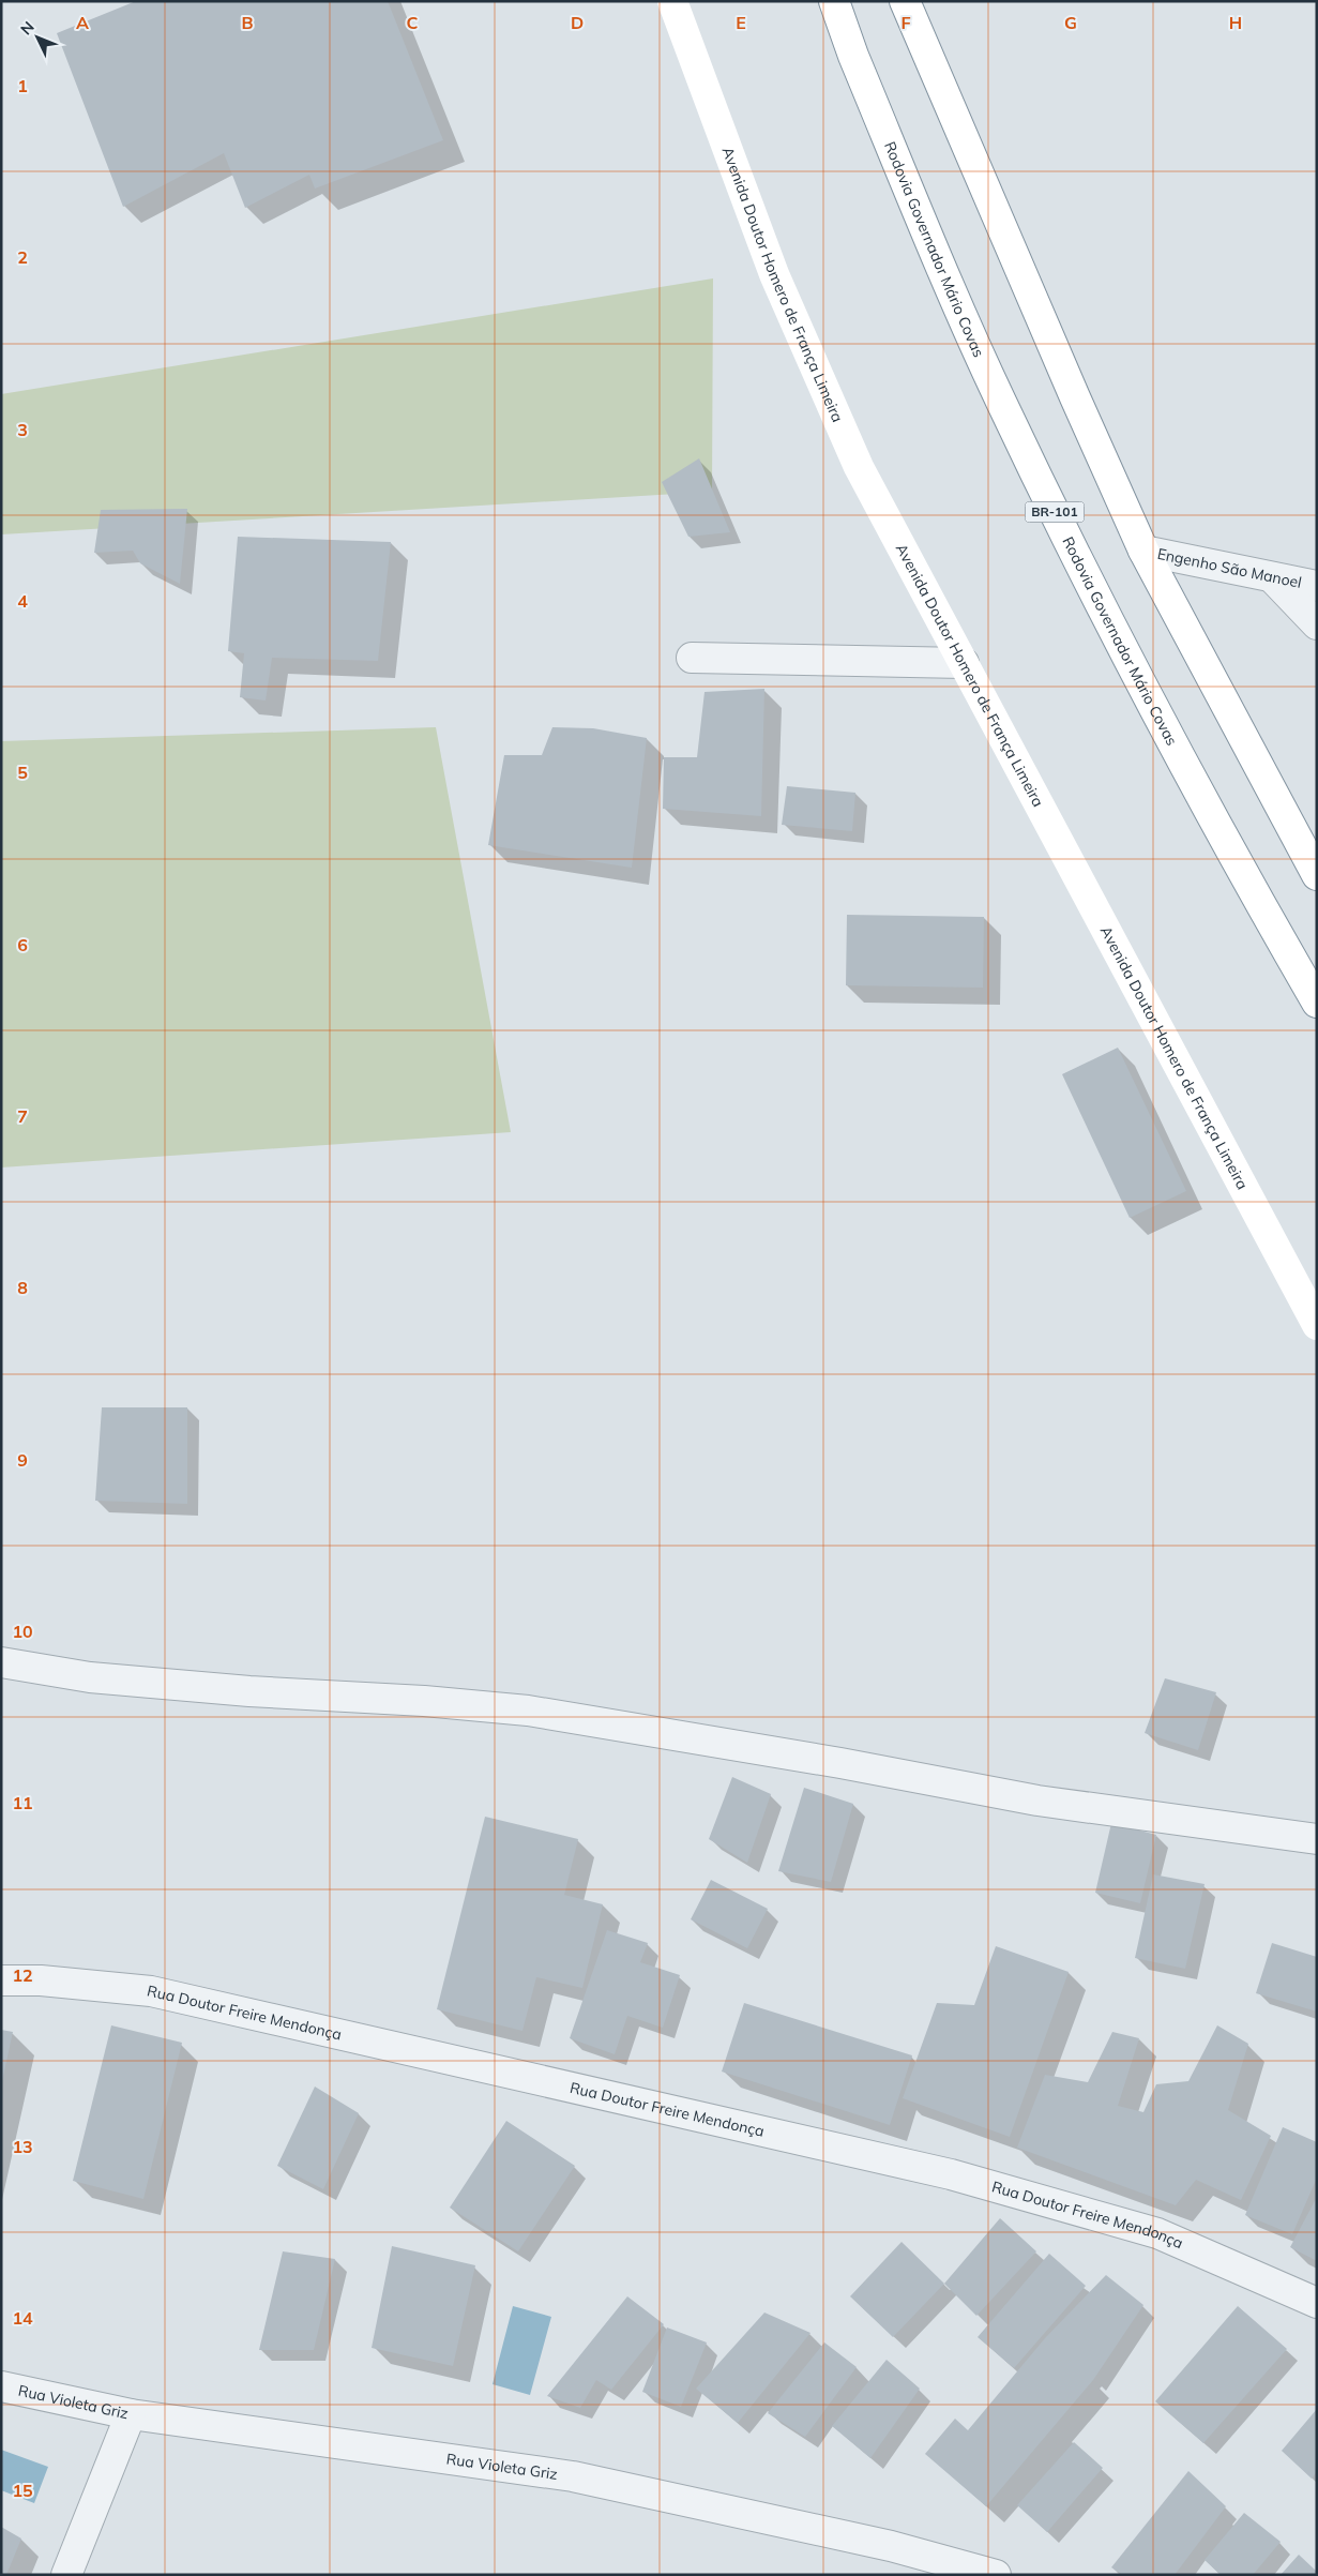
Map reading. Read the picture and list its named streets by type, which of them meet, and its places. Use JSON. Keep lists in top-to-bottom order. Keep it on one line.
{"streets":{"main road":["Rodovia Governador Mário Covas","Avenida Doutor Homero de França Limeira","BR-101"],"street":["Engenho São Manoel","Rua Doutor Freire Mendonça","Rua Violeta Griz"]},"north":"top left","grid":{"columns":["A","B","C","D","E","F","G","H"],"rows":["1","2","3","4","5","6","7","8","9","10","11","12","13","14","15"]}}
